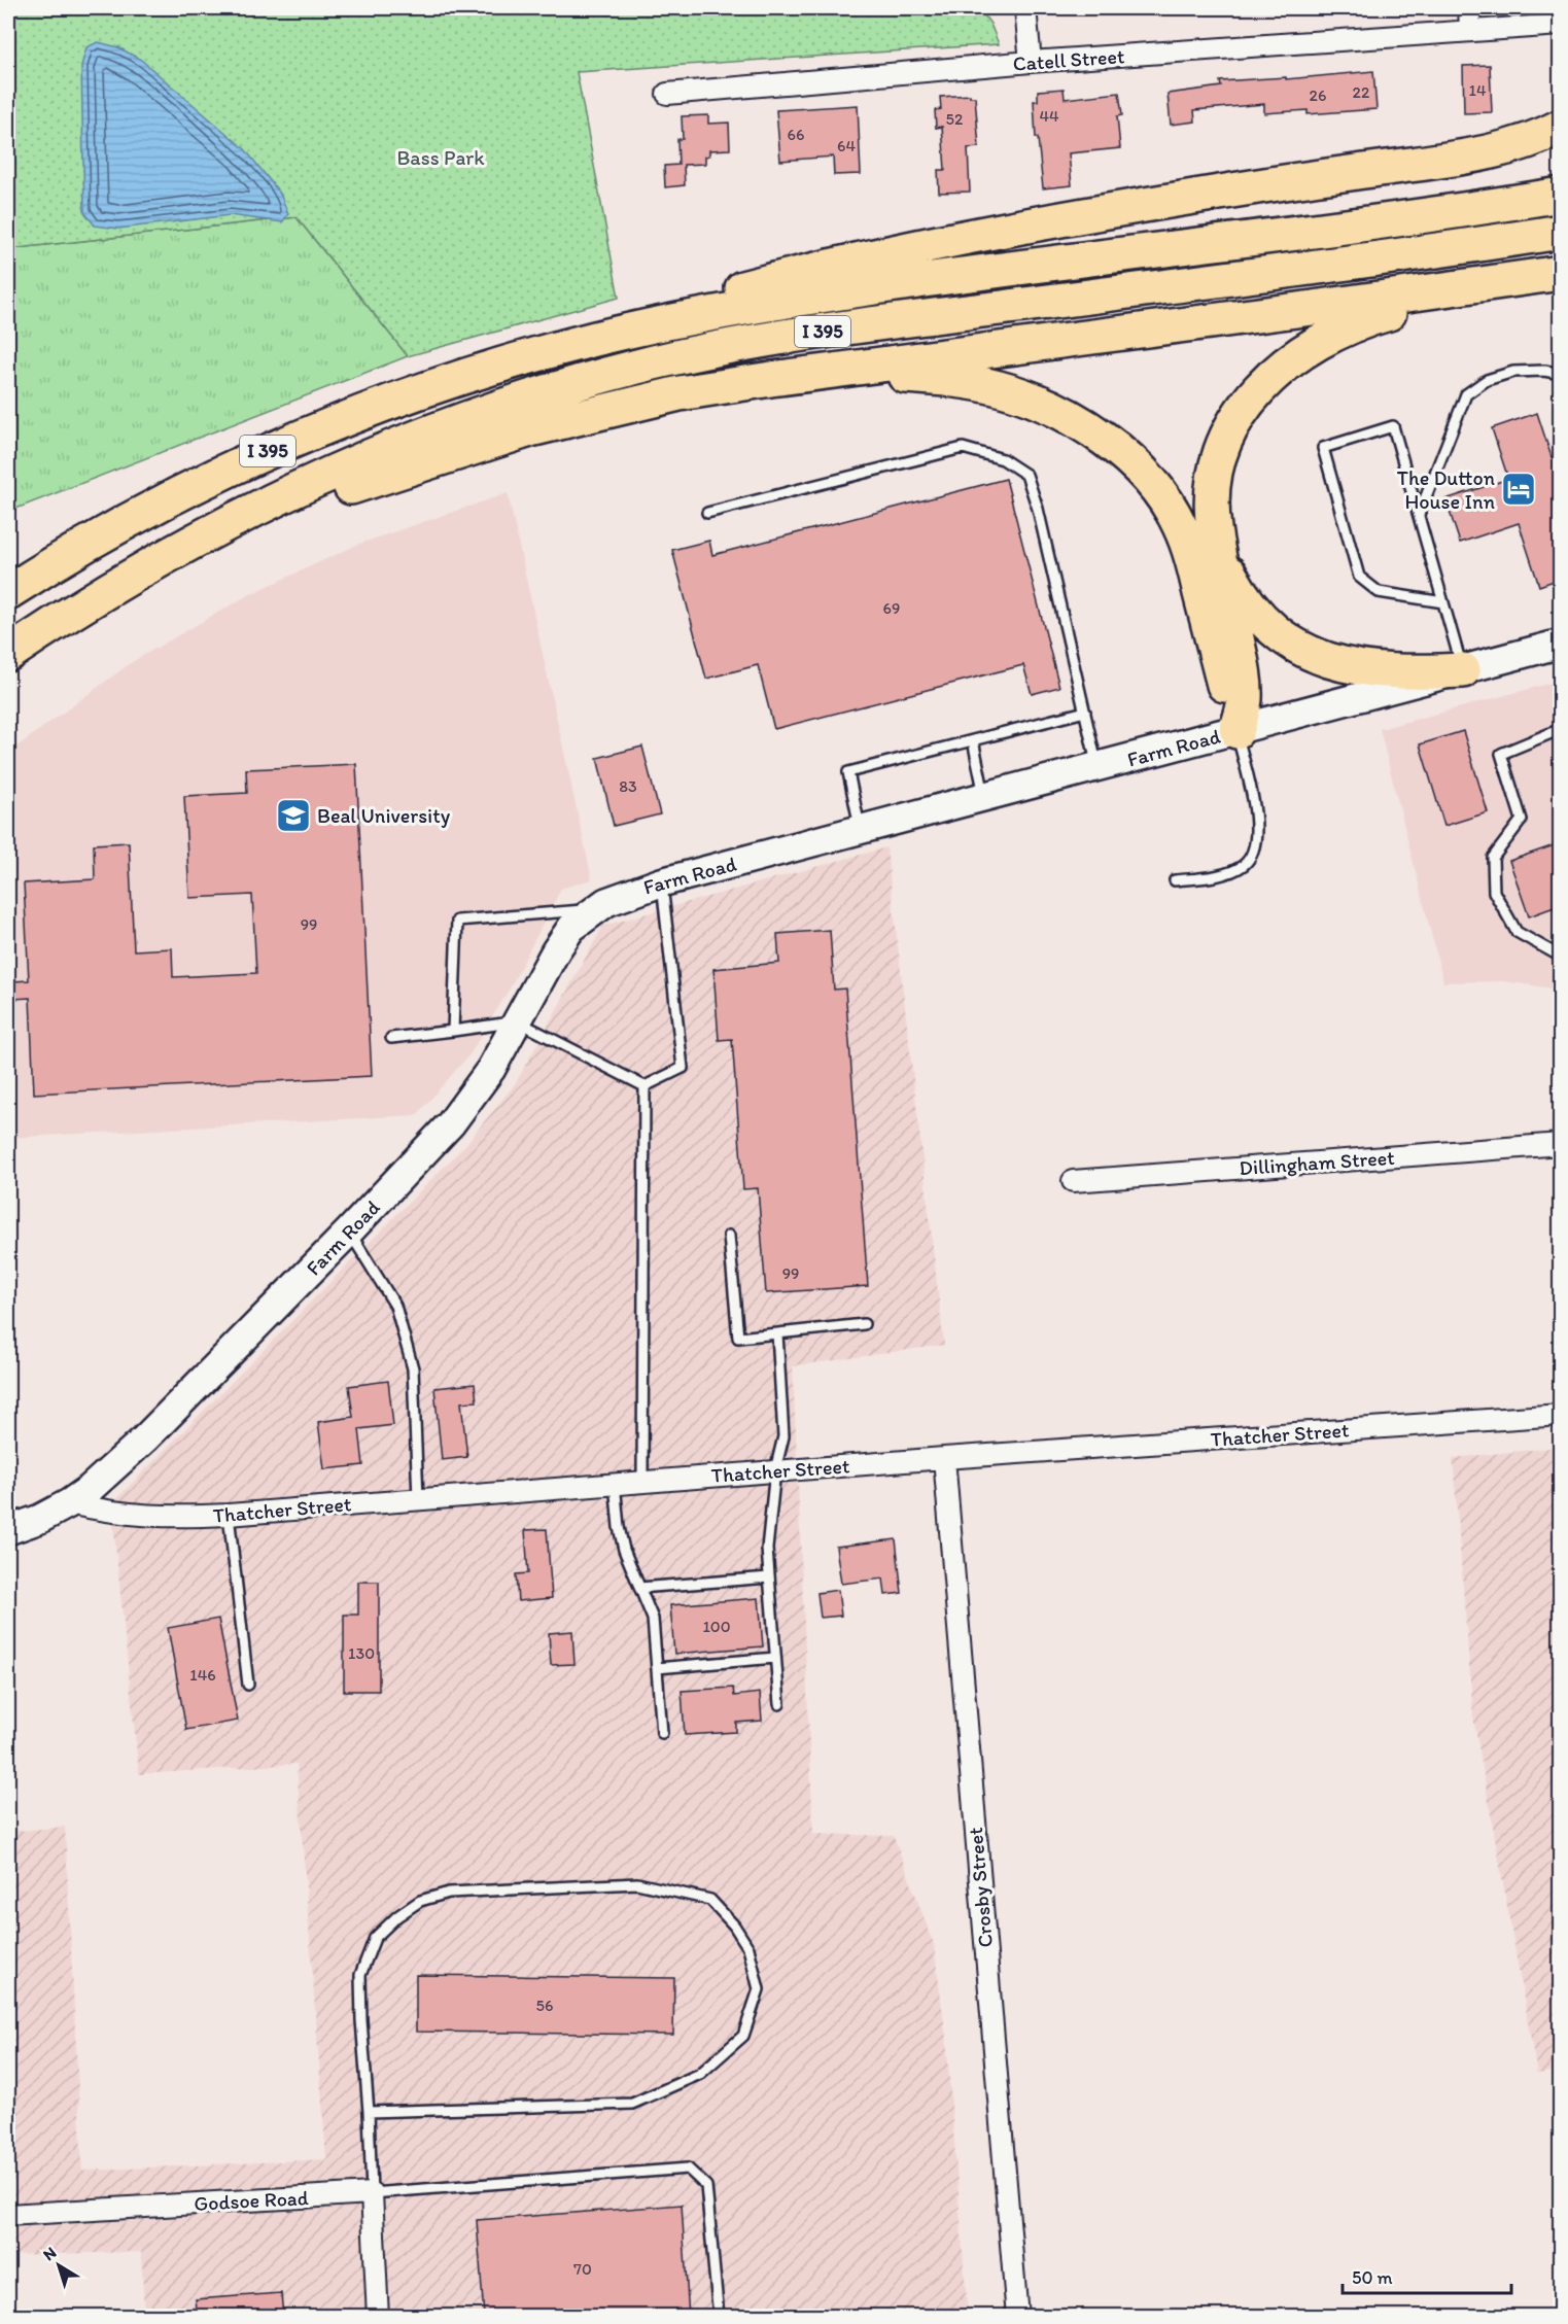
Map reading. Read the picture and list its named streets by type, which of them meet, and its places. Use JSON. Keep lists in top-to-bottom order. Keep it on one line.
{"streets":{"highway":["I 395"],"street":["Catell Street","Farm Road","Dillingham Street","Thatcher Street","Crosby Street","Godsoe Road"]},"crossings":[["Farm Road","Thatcher Street"],["Thatcher Street","Crosby Street"]],"parks":["Bass Park"],"places":{"hotel":["The Dutton House Inn"],"school or university":["Beal University"]},"house_numbers":["14","22","26","44","52","66","64","69","83","99","99","100","130","146","56","70"],"scale_bar":"50 m","north":"top left"}
